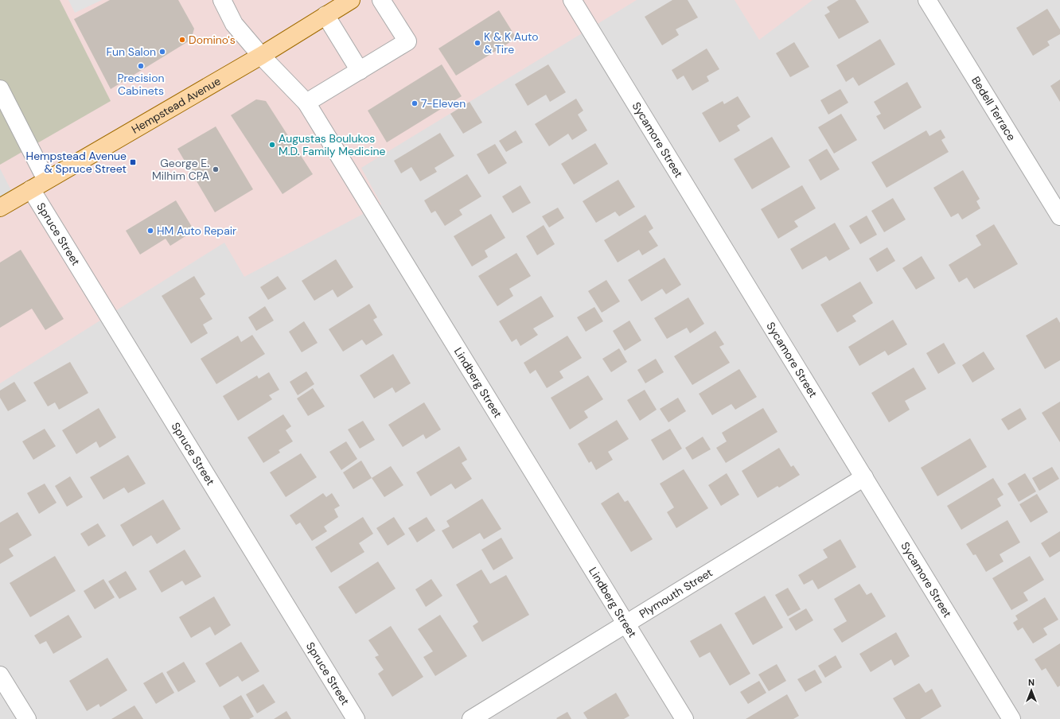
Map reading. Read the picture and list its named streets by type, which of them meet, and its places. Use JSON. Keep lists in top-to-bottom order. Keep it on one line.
{"streets":{"main road":["Hempstead Avenue"],"street":["Bedell Terrace","Sycamore Street","Spruce Street","Lindberg Street","Plymouth Street"]},"crossings":[["Hempstead Avenue","Spruce Street"],["Hempstead Avenue","Lindberg Street"],["Sycamore Street","Plymouth Street"],["Lindberg Street","Plymouth Street"]],"places":{"other":["Domino's","K & K Auto & Tire","Fun Salon","Precision Cabinets","7-Eleven","Augustas Boulukos M.D. Family Medicine","George E. Milhim CPA","HM Auto Repair"],"transit":["Hempstead Avenue & Spruce Street"]},"north":"top"}
